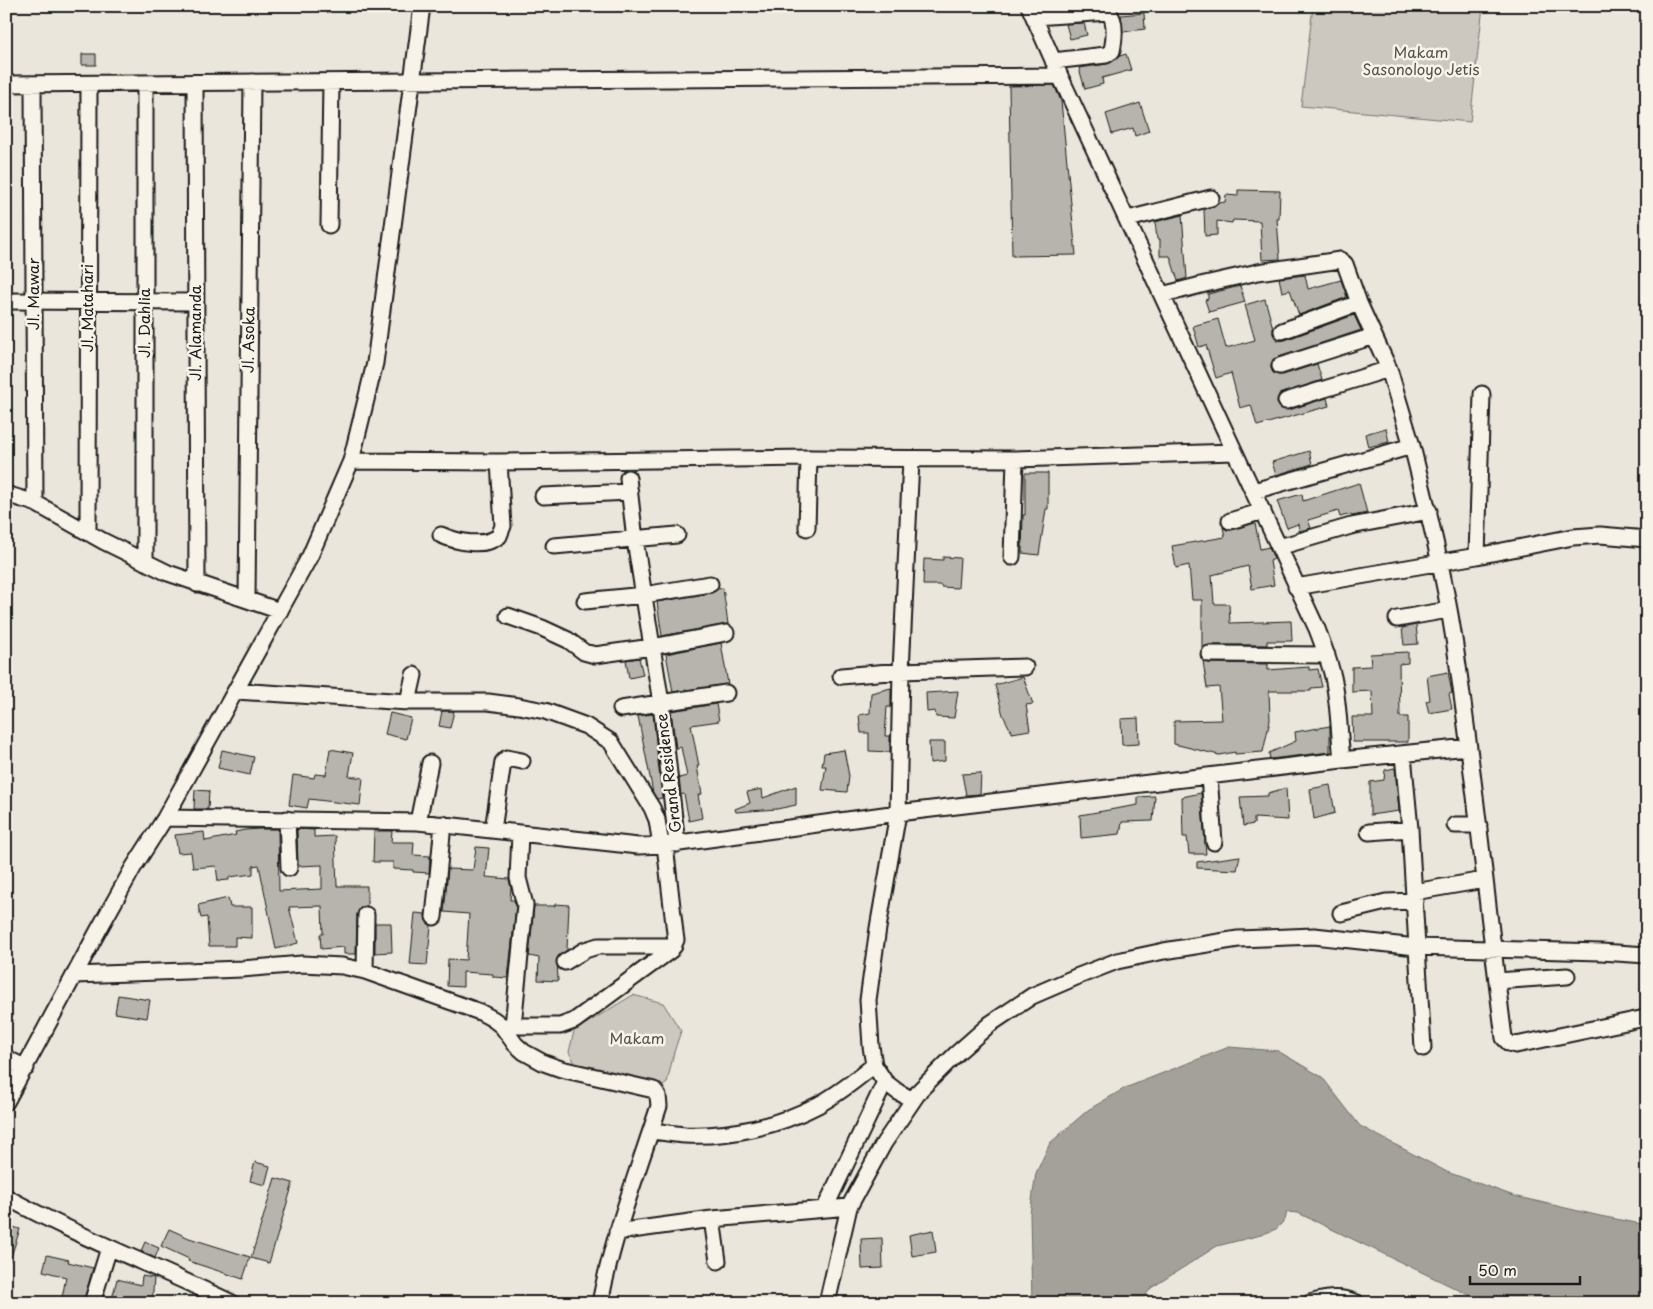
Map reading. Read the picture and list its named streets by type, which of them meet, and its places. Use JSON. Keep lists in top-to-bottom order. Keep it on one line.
{"streets":{"street":["Jl. Mawar","Jl. Matahari","Jl. Dahlia","Jl. Alamanda","Jl. Asoka","Grand Residence"]},"parks":["Makam Sasonoloyo Jetis","Makam"],"scale_bar":"50 m"}
